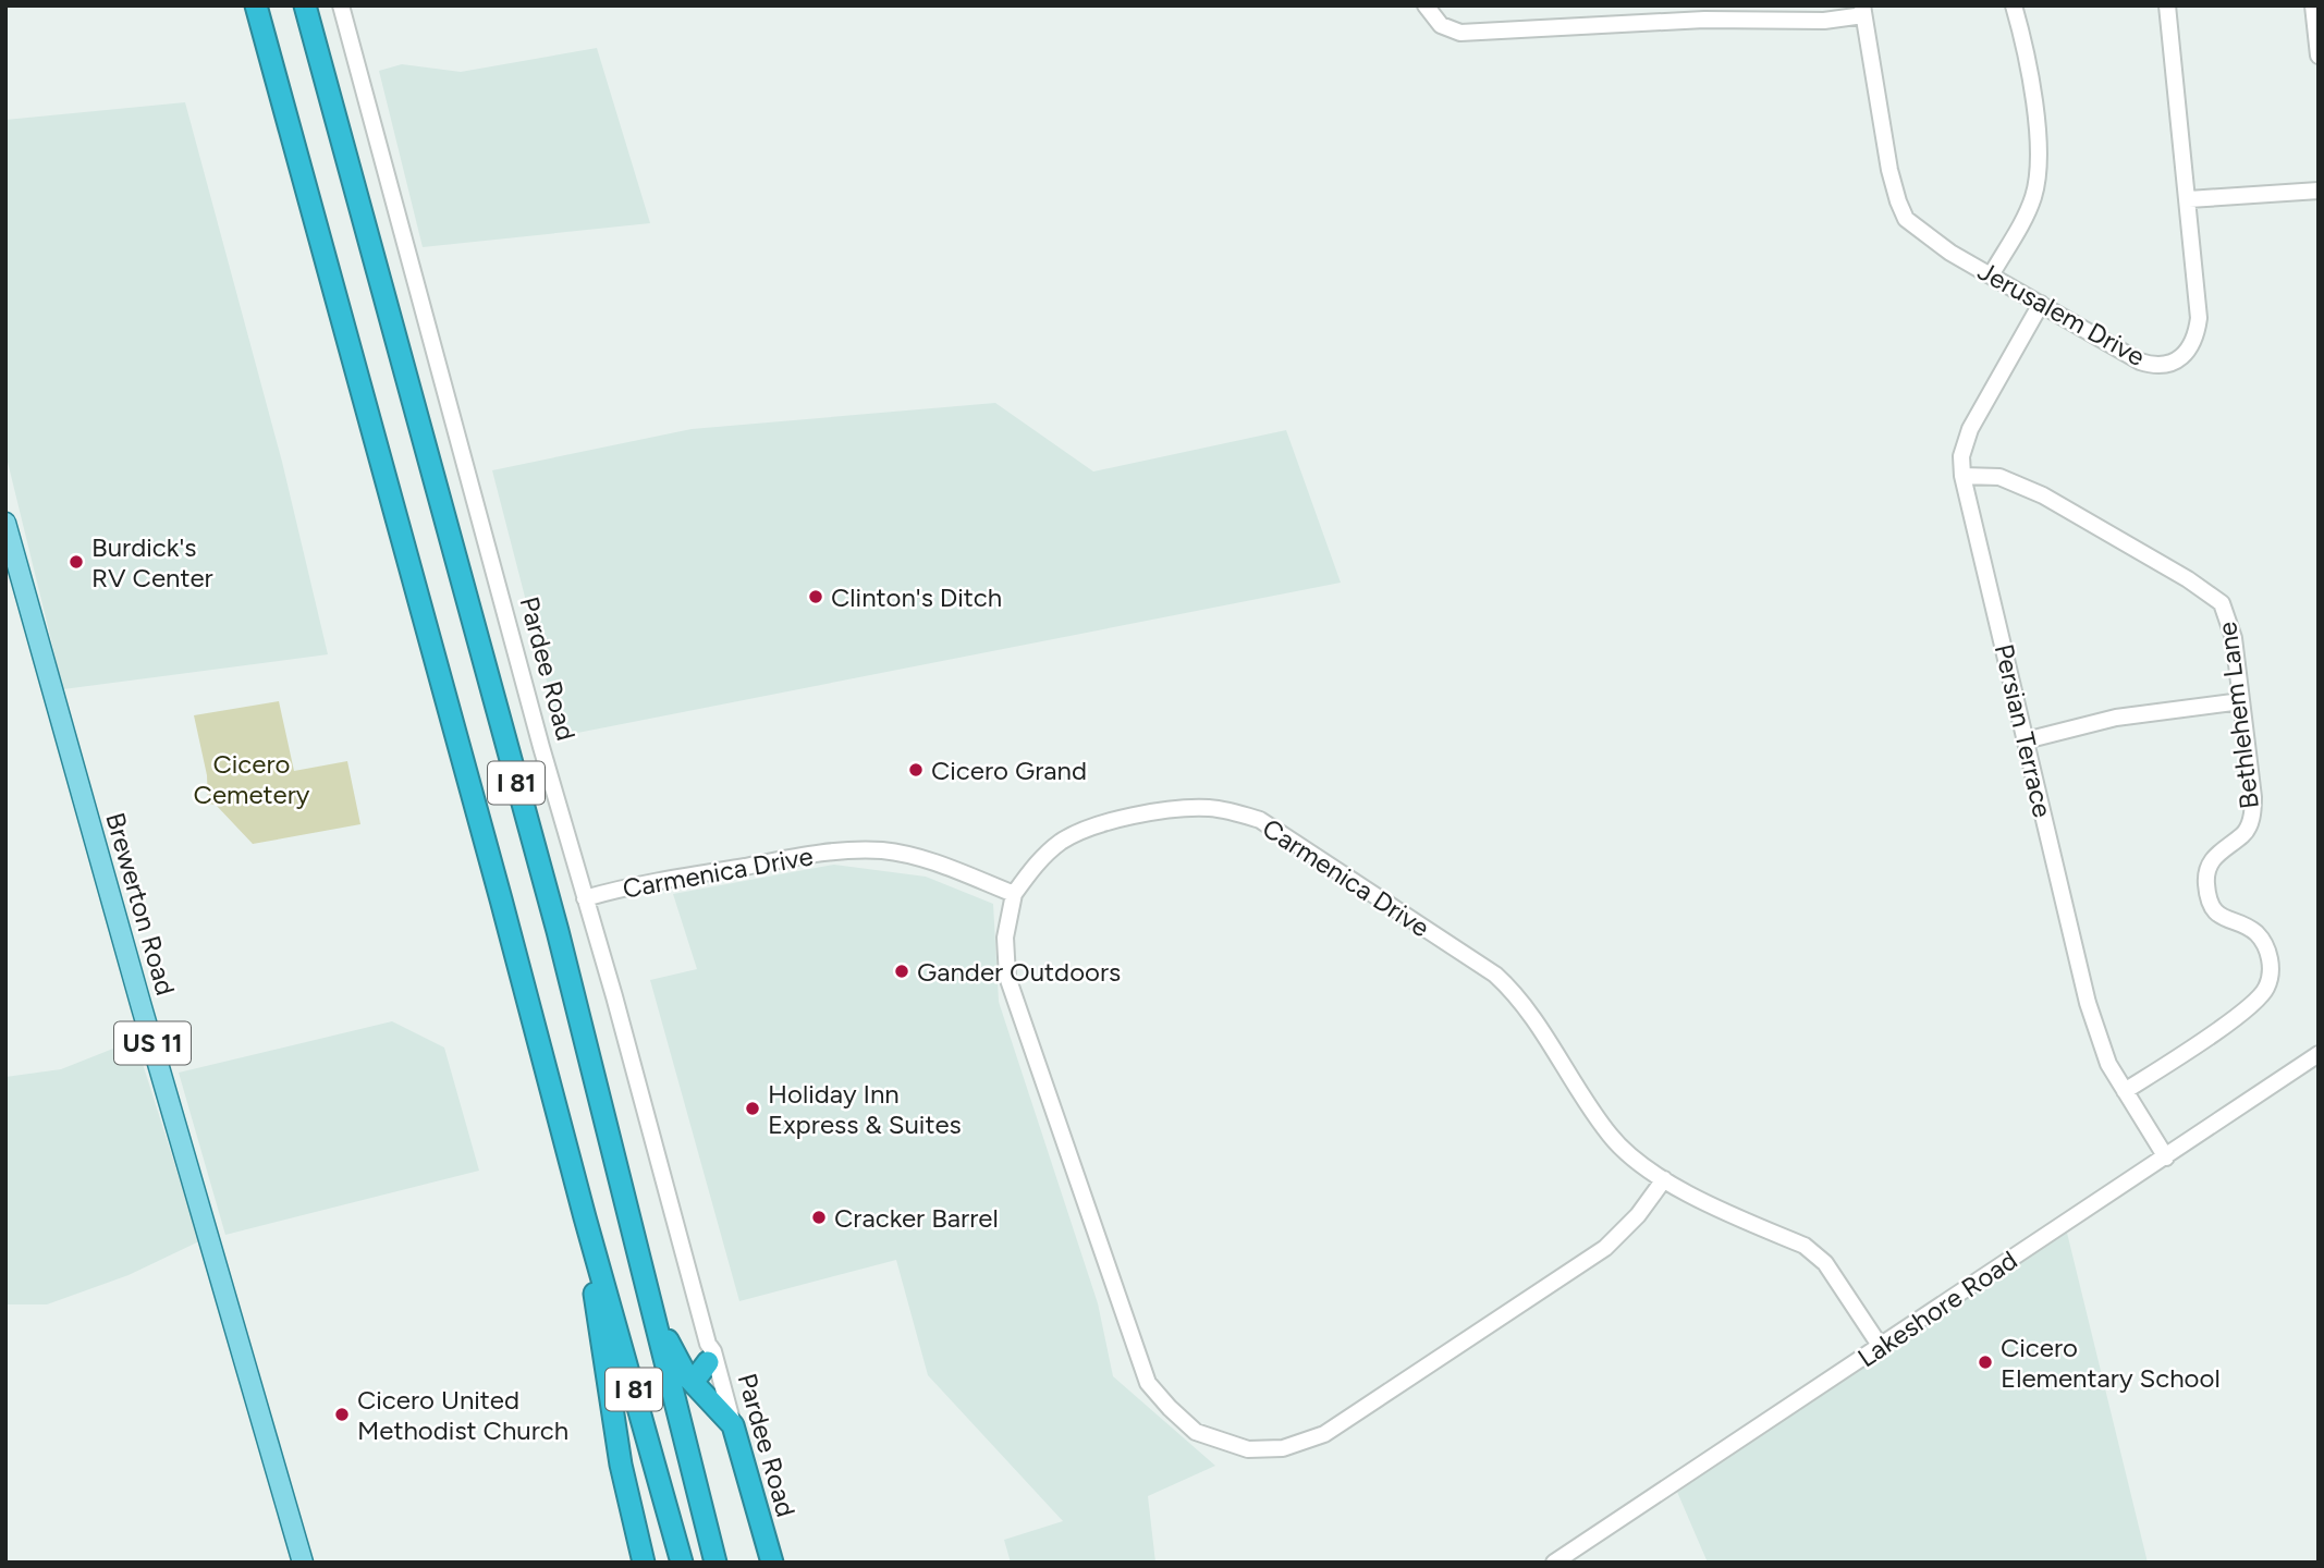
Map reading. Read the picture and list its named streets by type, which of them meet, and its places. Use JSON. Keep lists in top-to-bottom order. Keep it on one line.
{"streets":{"highway":["Pardee Road","I 81"],"main road":["Brewerton Road","US 11"],"street":["Jerusalem Drive","Bethlehem Lane","Persian Terrace","Carmenica Drive","Lakeshore Road"]},"crossings":[["Jerusalem Drive","Persian Terrace"],["Pardee Road","Carmenica Drive"],["Bethlehem Lane","Persian Terrace"],["Persian Terrace","Lakeshore Road"],["Carmenica Drive","Lakeshore Road"]],"parks":["Cicero Cemetery"],"places":["Burdick's RV Center","Clinton's Ditch","Cicero Grand","Gander Outdoors","Holiday Inn Express & Suites","Cracker Barrel","Cicero Elementary School","Cicero United Methodist Church"]}
